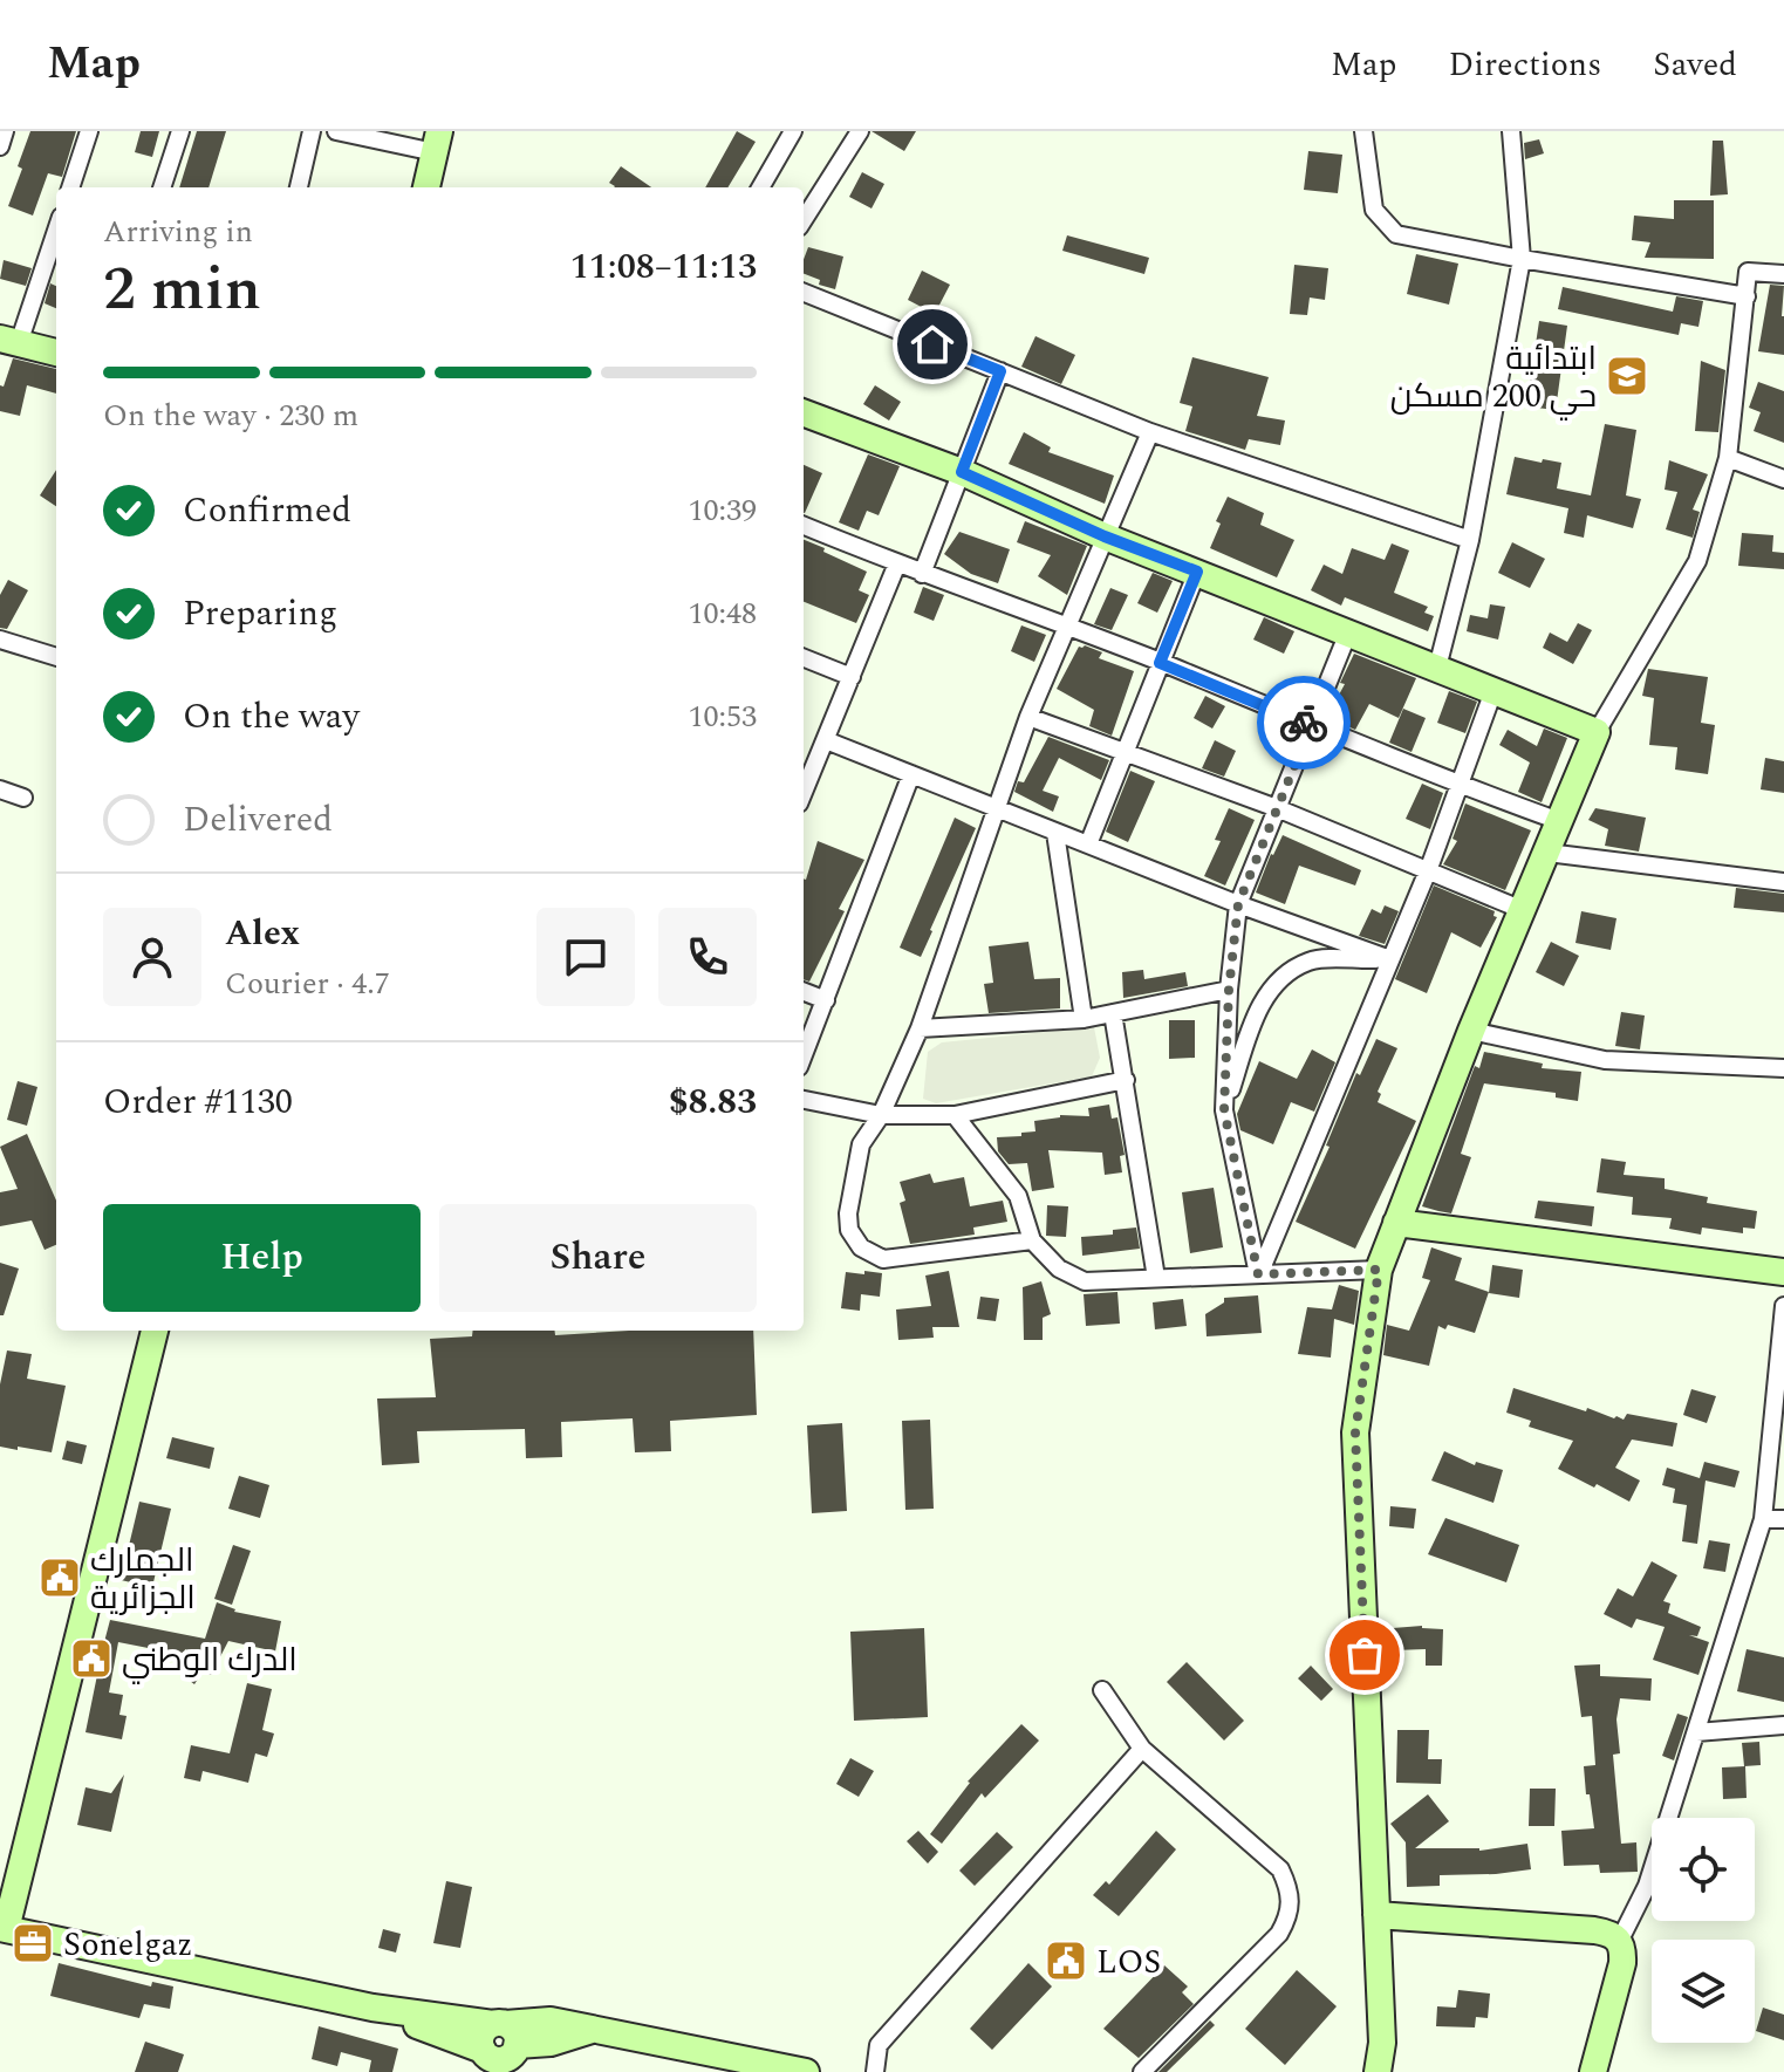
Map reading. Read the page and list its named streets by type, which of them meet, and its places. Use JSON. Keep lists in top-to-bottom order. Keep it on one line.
{"places":{"school or university":["ابتدائية حي 200 مسكن"],"public building":["الجمارك الجزائرية","الدرك الوطني","LOS"],"office":["Sonelgaz"]},"page":{"header":"Map","nav":["Map","Directions","Saved"],"heading":["2 min","Arriving in","11:08–11:13"],"panel":["Alex","Courier · 4.7","Order #1130","$8.83"],"bar":"On the way · 230 m","list":[["Confirmed","10:39"],["Preparing","10:48"],["On the way","10:53"],"Delivered"],"buttons":["Help","Share"]}}
